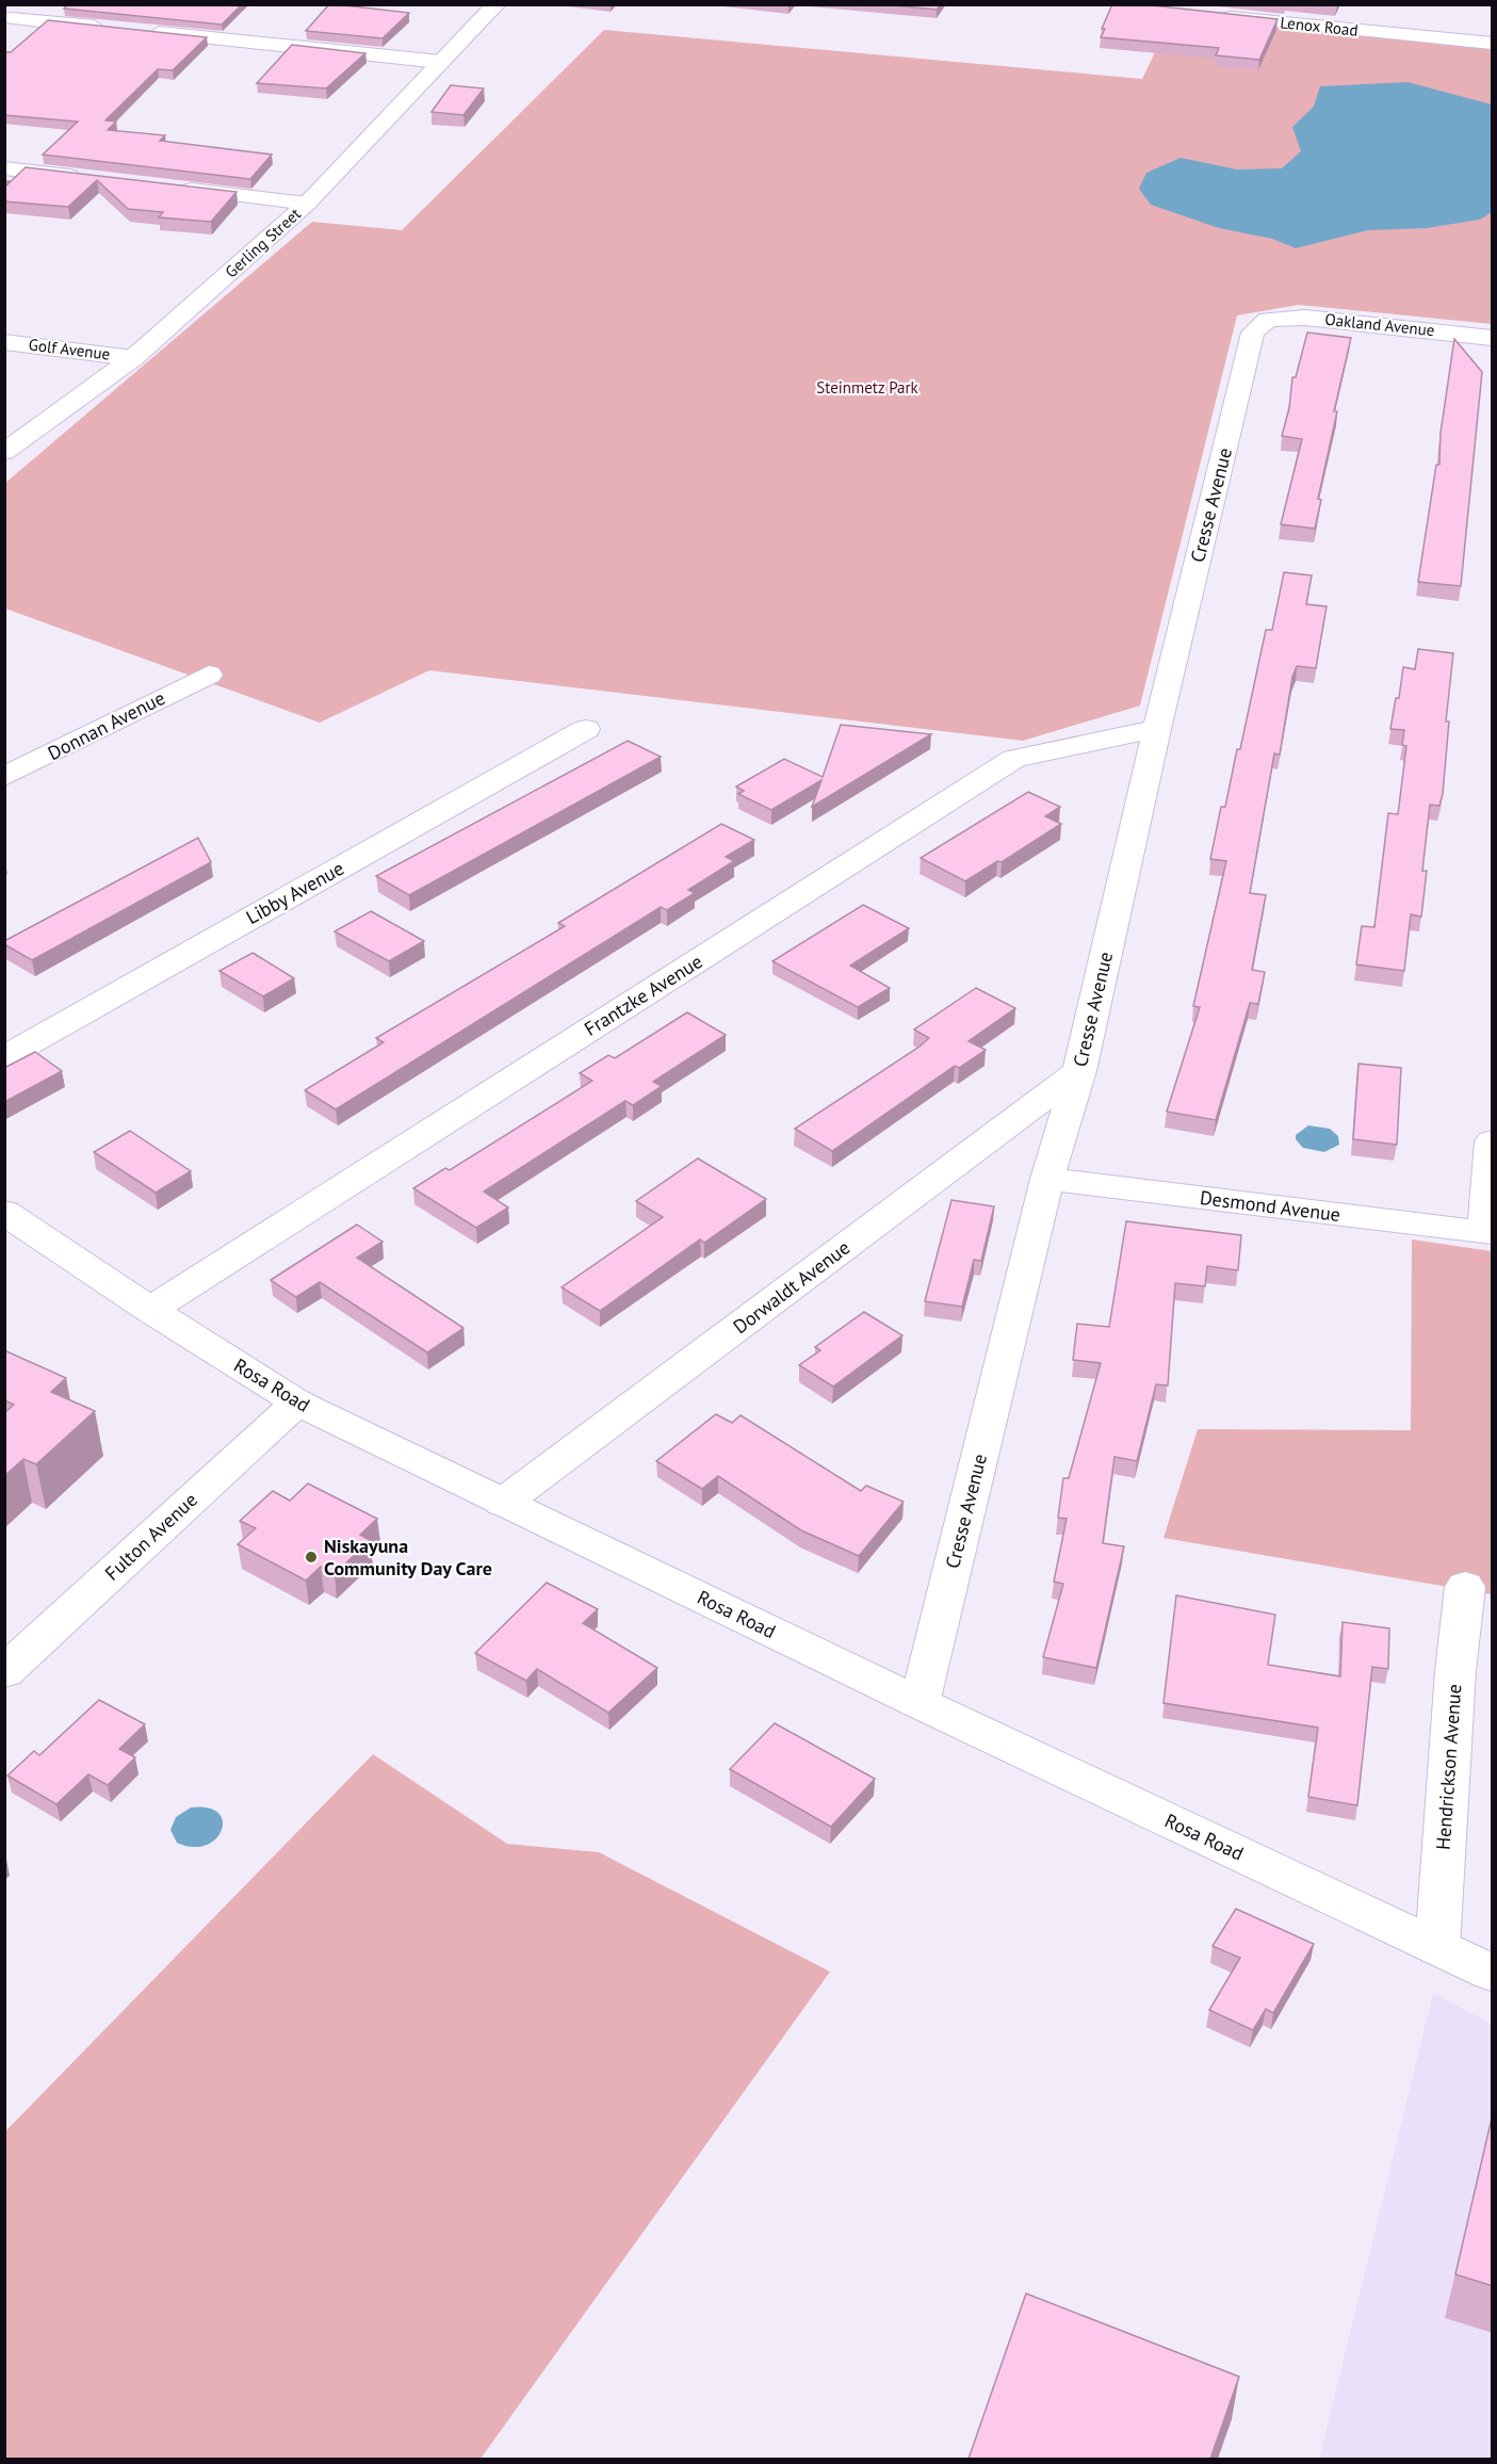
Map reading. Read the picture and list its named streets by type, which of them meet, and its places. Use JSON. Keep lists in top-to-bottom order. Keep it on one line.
{"streets":{"street":["Lenox Road","Gerling Street","Oakland Avenue","Golf Avenue","Cresse Avenue","Donnan Avenue","Libby Avenue","Frantzke Avenue","Desmond Avenue","Dorwaldt Avenue","Rosa Road","Fulton Avenue","Hendrickson Avenue"]},"crossings":[["Gerling Street","Golf Avenue"],["Oakland Avenue","Cresse Avenue"],["Cresse Avenue","Frantzke Avenue"],["Cresse Avenue","Desmond Avenue"],["Cresse Avenue","Dorwaldt Avenue"],["Cresse Avenue","Rosa Road"],["Frantzke Avenue","Rosa Road"],["Dorwaldt Avenue","Rosa Road"],["Rosa Road","Fulton Avenue"],["Rosa Road","Hendrickson Avenue"]],"parks":["Steinmetz Park"],"places":["Niskayuna Community Day Care"]}
